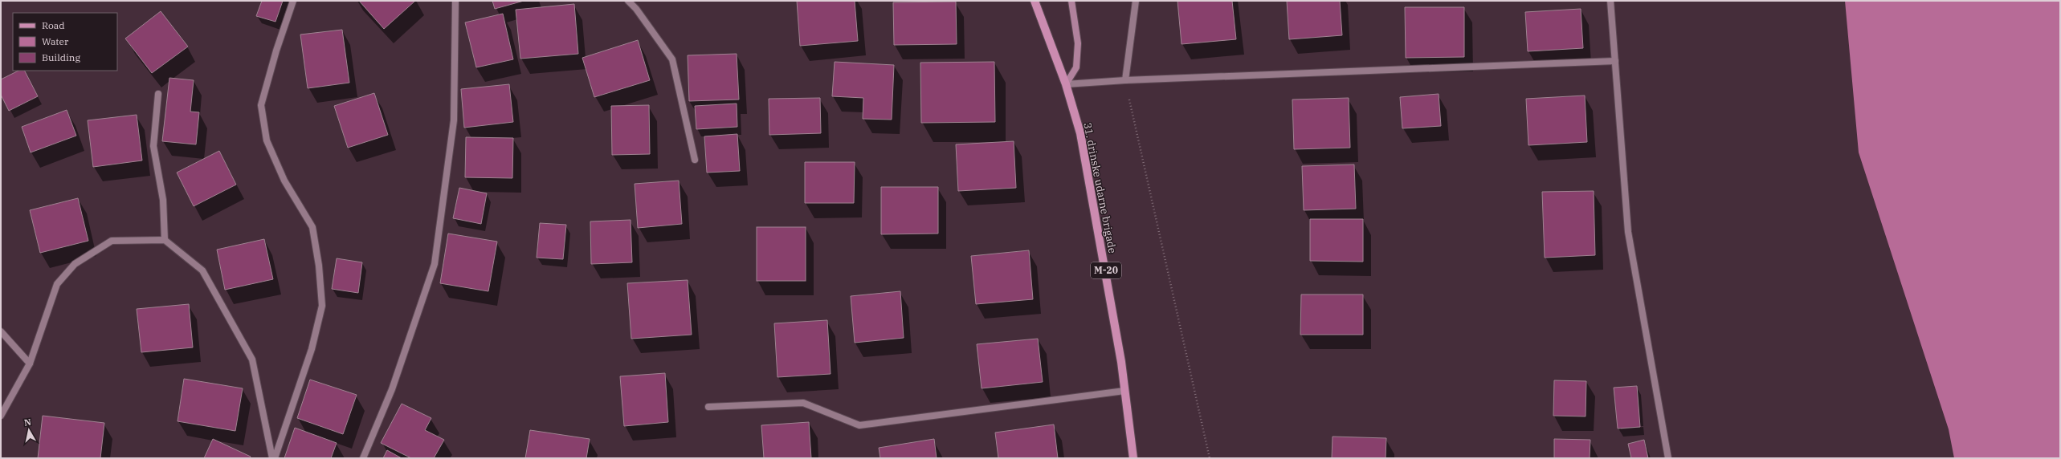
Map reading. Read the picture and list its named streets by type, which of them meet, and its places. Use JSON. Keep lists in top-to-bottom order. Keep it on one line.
{"streets":{"main road":["31. drinske udarne brigade","M-20"]},"crossings":[["31. drinske udarne brigade","M-20"]],"legend":["Road","Water","Building"],"north":"top"}
